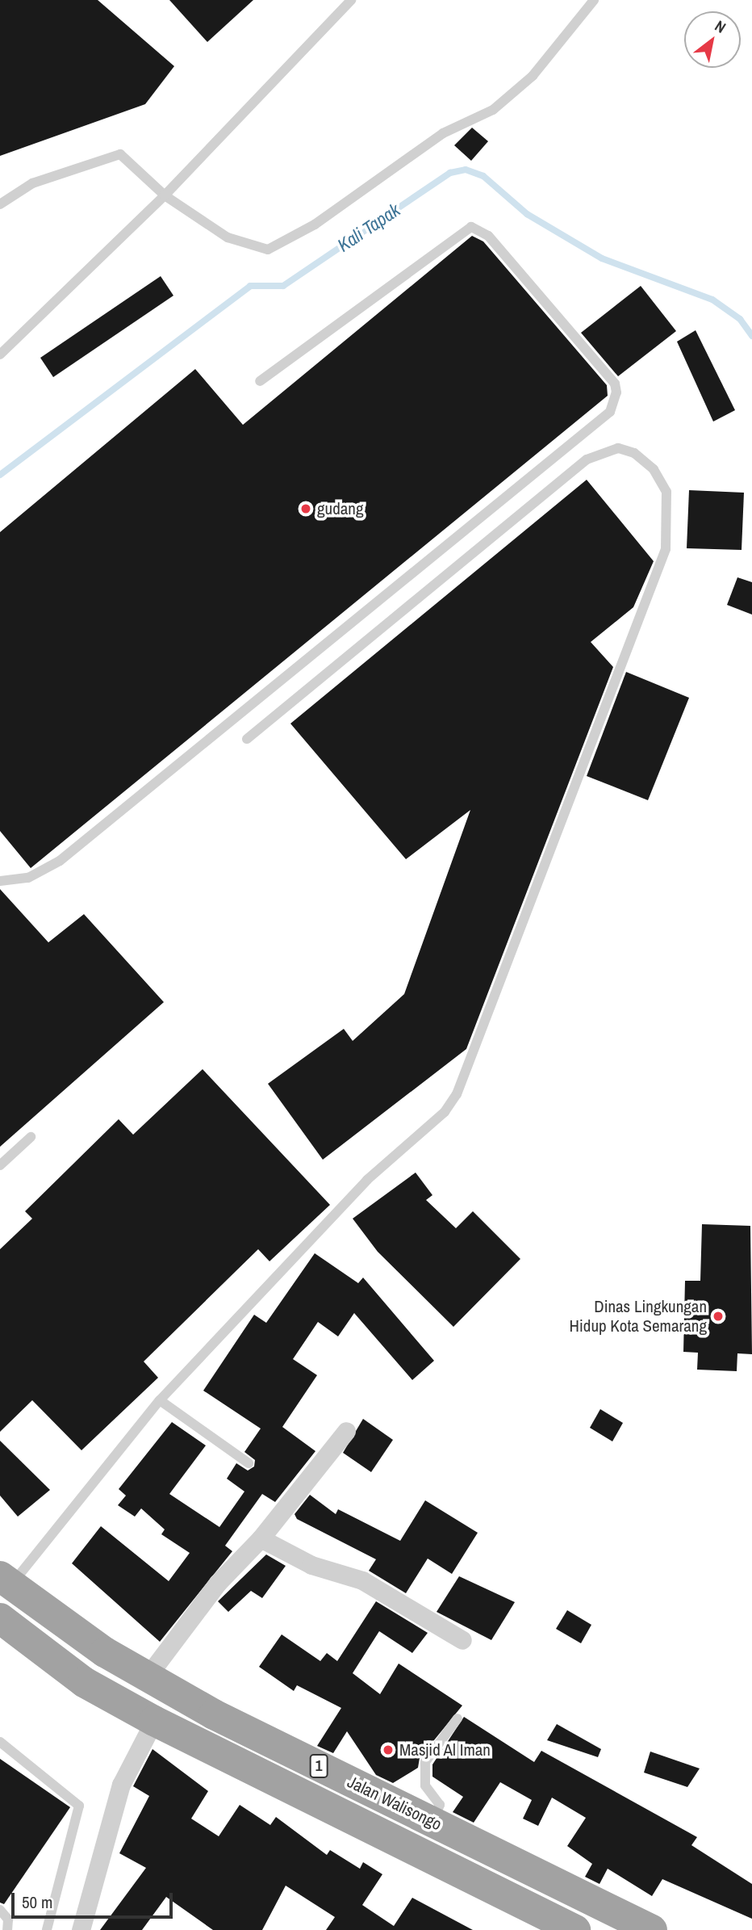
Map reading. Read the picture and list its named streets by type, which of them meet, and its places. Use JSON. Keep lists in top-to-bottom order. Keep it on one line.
{"streets":{"highway":["1","Jalan Walisongo"]},"water":["Kali Tapak"],"places":["gudang","Dinas Lingkungan Hidup Kota Semarang","Masjid Al Iman"],"scale_bar":"50 m","north":"top right"}
